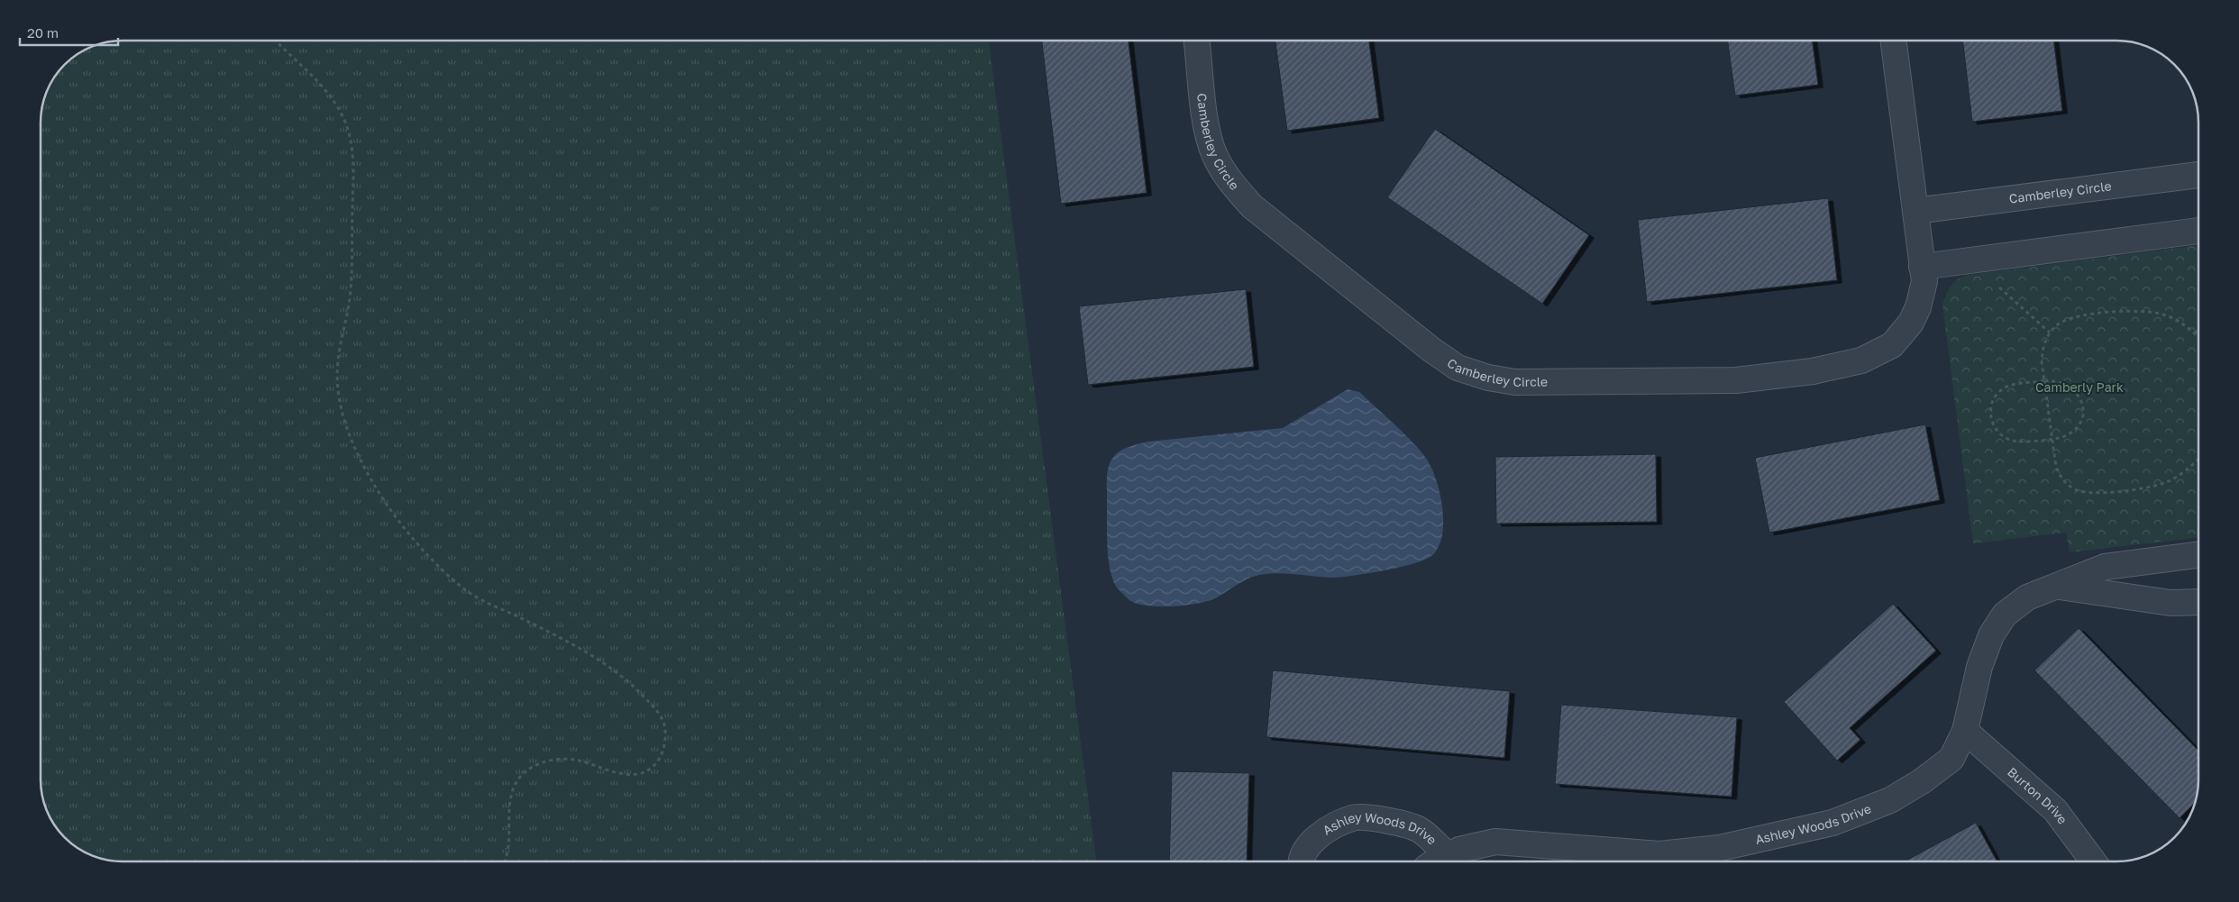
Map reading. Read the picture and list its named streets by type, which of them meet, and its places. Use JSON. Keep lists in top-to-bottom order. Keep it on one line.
{"streets":{"street":["Camberley Circle","Burton Drive","Ashley Woods Drive"]},"crossings":[["Burton Drive","Ashley Woods Drive"]],"parks":["Camberly Park"],"scale_bar":"20 m"}
